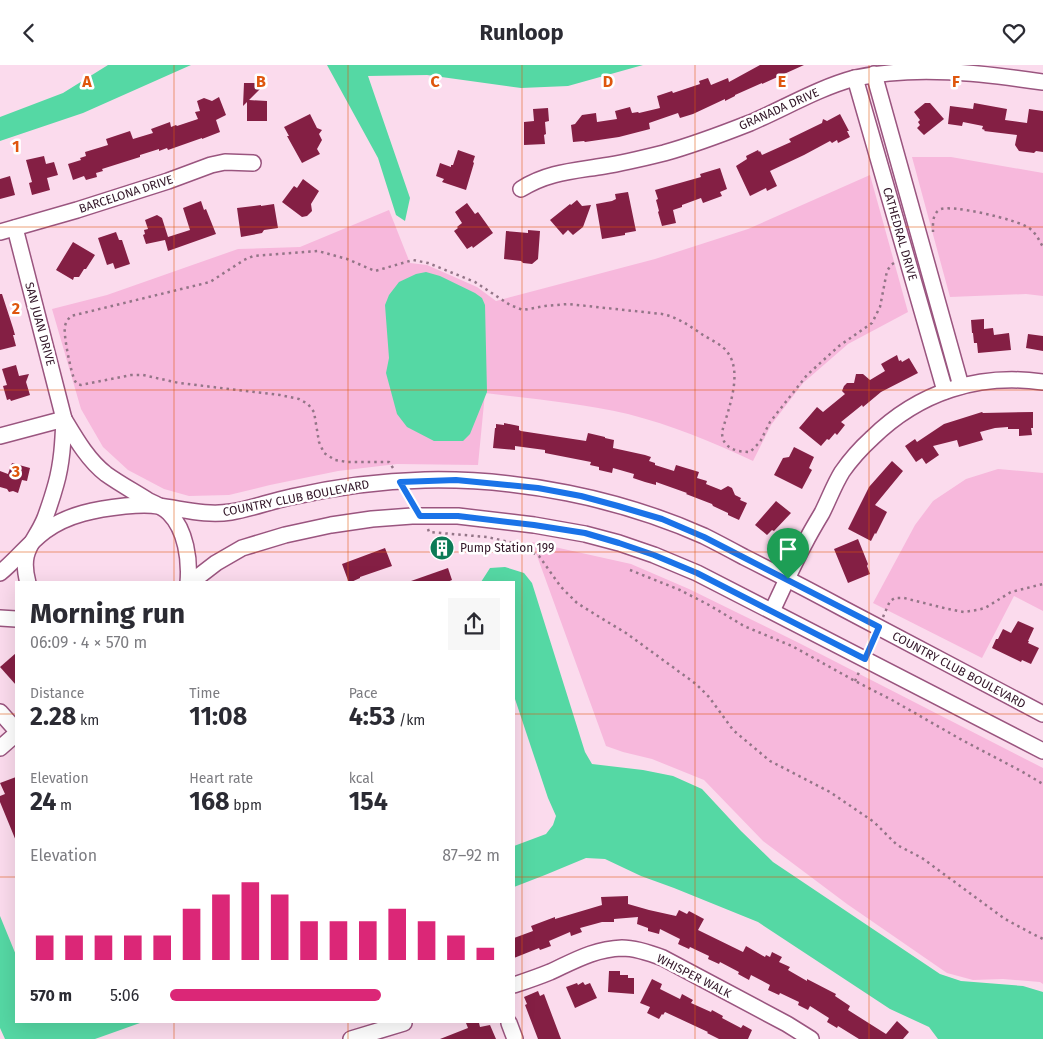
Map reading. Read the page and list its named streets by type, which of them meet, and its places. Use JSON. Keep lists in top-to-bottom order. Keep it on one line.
{"streets":{"street":["GRANADA DRIVE","BARCELONA DRIVE","CATHEDRAL DRIVE","SAN JUAN DRIVE","COUNTRY CLUB BOULEVARD","WHISPER WALK"]},"crossings":[["GRANADA DRIVE","CATHEDRAL DRIVE"],["BARCELONA DRIVE","SAN JUAN DRIVE"],["SAN JUAN DRIVE","COUNTRY CLUB BOULEVARD"]],"places":{"building":["Pump Station 199"]},"page":{"header":"Runloop","heading":["Morning run","06:09 · 4 × 570 m"],"stats":[["Distance","2.28 km"],["Time","11:08"],["Pace","4:53 /km"],["Elevation","24 m"],["Heart rate","168 bpm"],["kcal","154"]],"chart":["Elevation","87–92 m"],"list":[{"name":"570 m","note":"5:06"}]},"grid":{"columns":["A","B","C","D","E","F"],"rows":["1","2","3"]}}
